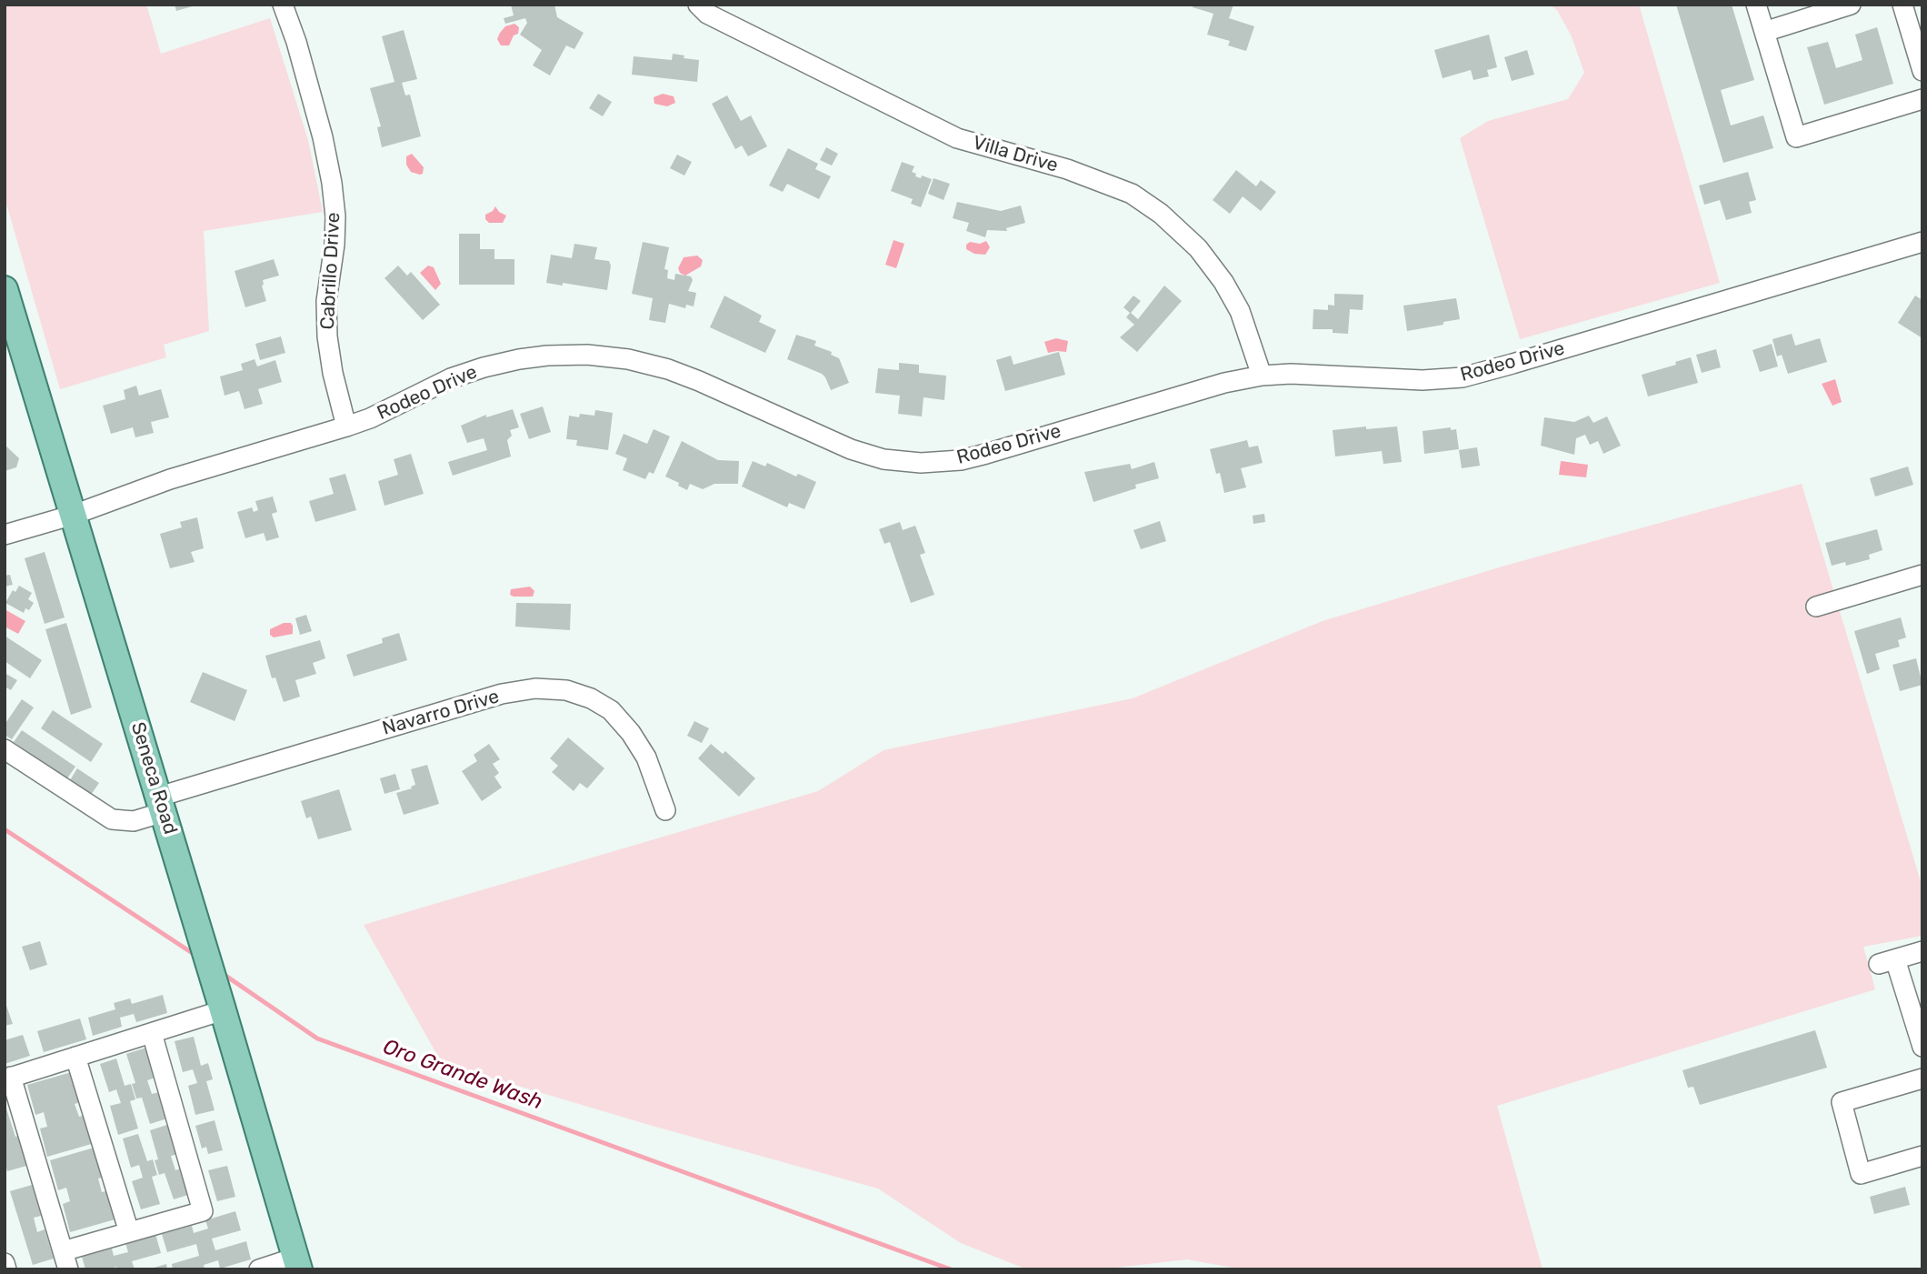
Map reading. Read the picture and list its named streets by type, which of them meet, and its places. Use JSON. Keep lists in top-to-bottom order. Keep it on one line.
{"streets":{"main road":["Seneca Road"],"street":["Villa Drive","Cabrillo Drive","Rodeo Drive","Navarro Drive"]},"crossings":[["Villa Drive","Rodeo Drive"],["Cabrillo Drive","Rodeo Drive"],["Rodeo Drive","Seneca Road"],["Navarro Drive","Seneca Road"]],"water":["Oro Grande Wash"]}
